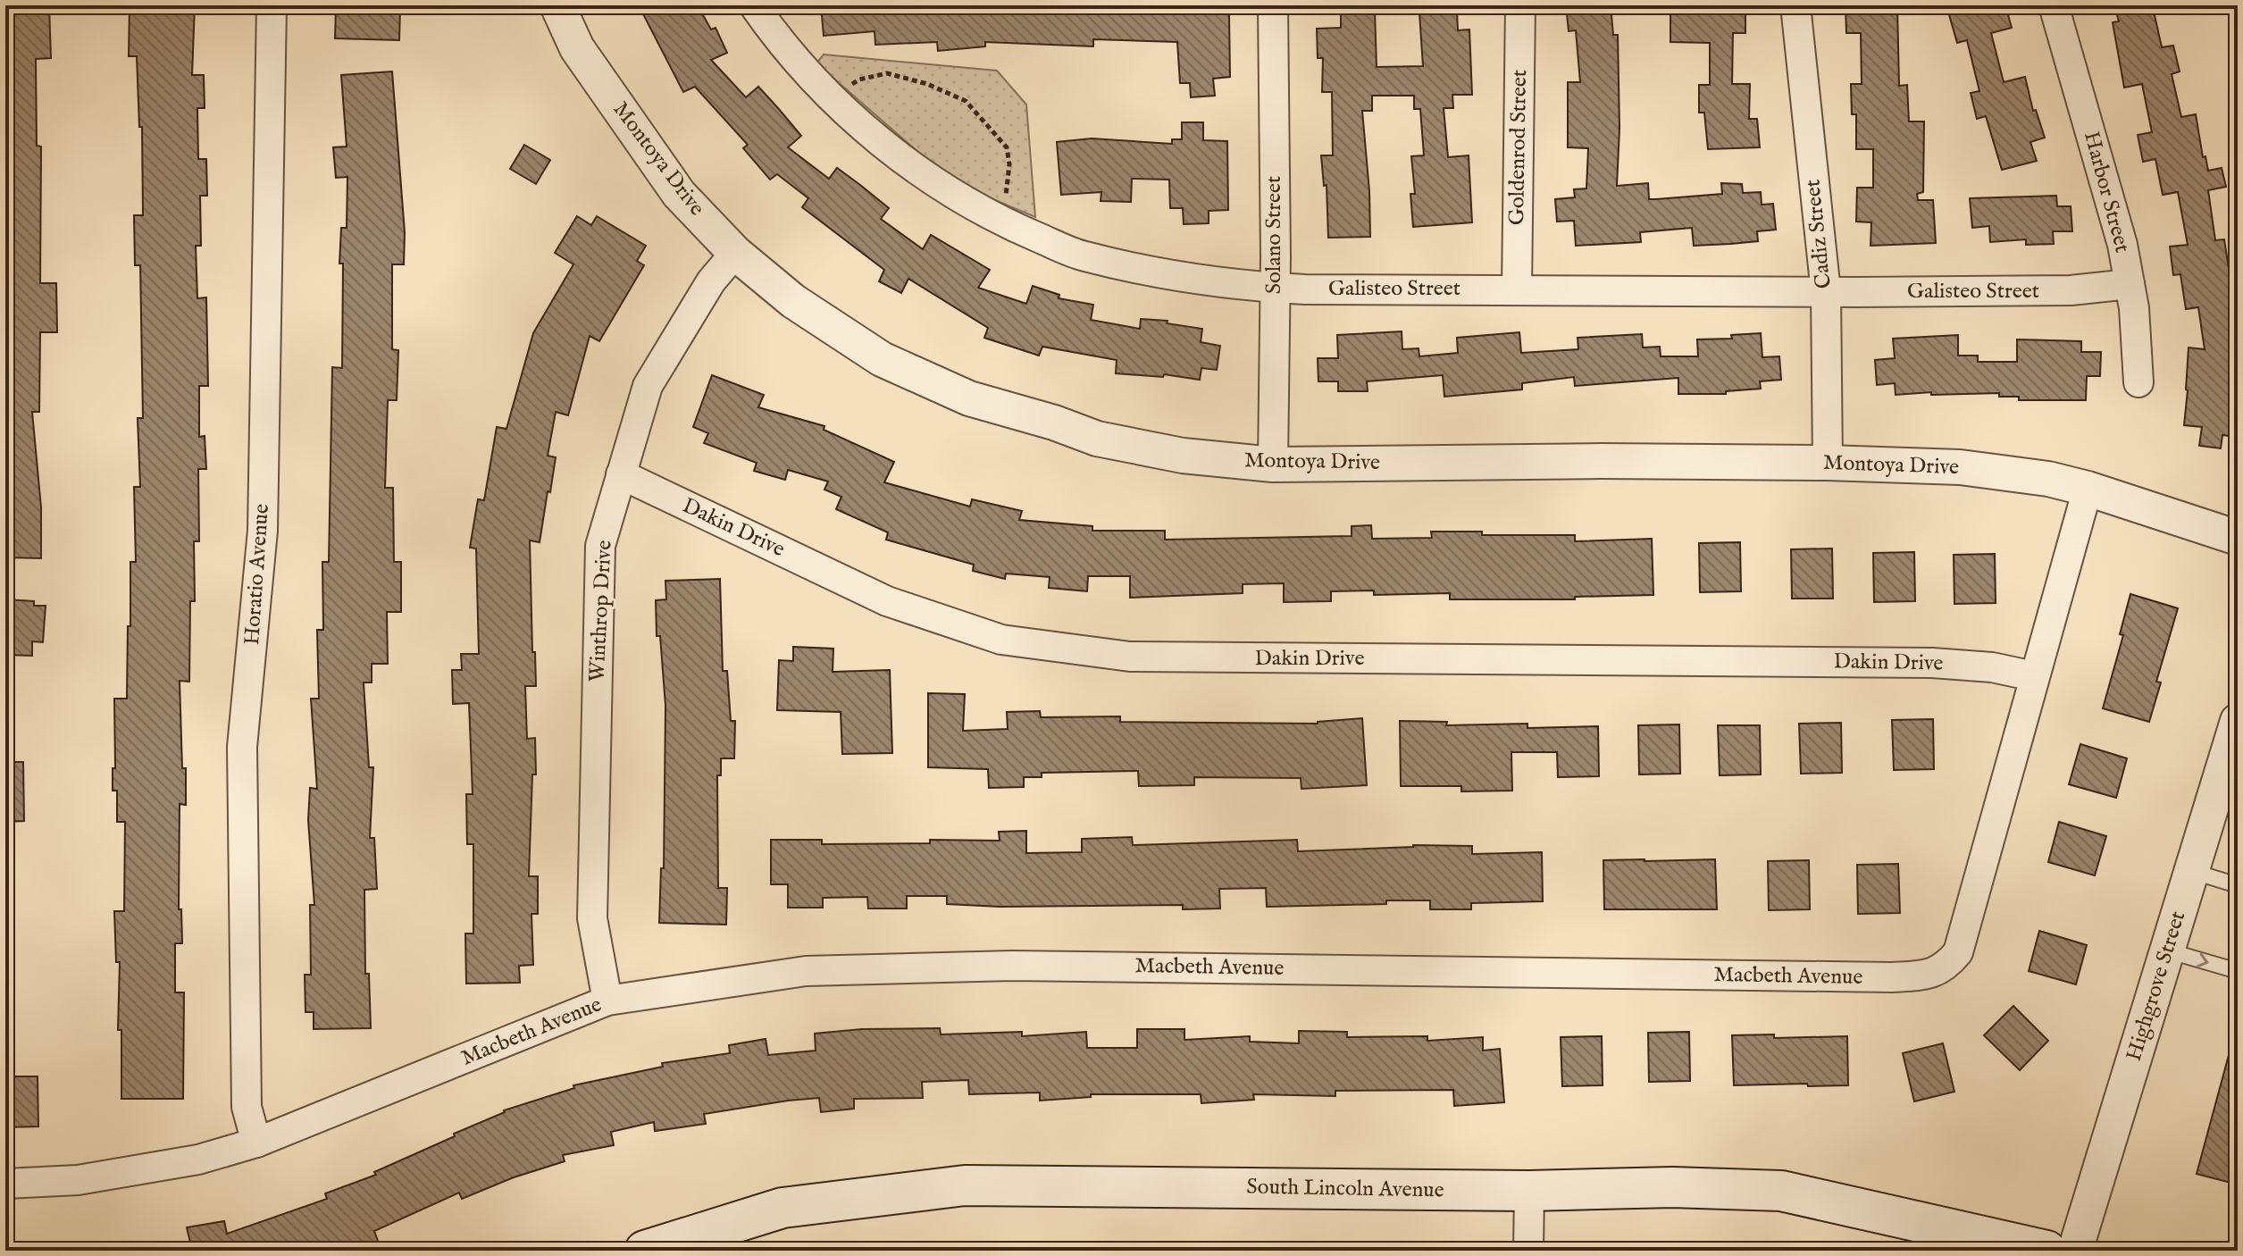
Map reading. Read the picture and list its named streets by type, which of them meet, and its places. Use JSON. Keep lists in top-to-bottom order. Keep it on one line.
{"streets":{"main road":["South Lincoln Avenue"],"street":["Goldenrod Street","Montoya Drive","Harbor Street","Cadiz Street","Solano Street","Galisteo Street","Dakin Drive","Horatio Avenue","Winthrop Drive","Macbeth Avenue","Highgrove Street"]},"crossings":[["Goldenrod Street","Galisteo Street"],["Montoya Drive","Cadiz Street"],["Montoya Drive","Solano Street"],["Montoya Drive","Winthrop Drive"],["Montoya Drive","Macbeth Avenue"],["Harbor Street","Galisteo Street"],["Cadiz Street","Galisteo Street"],["Solano Street","Galisteo Street"],["Dakin Drive","Winthrop Drive"],["Dakin Drive","Macbeth Avenue"],["Horatio Avenue","Macbeth Avenue"],["Winthrop Drive","Macbeth Avenue"]]}
